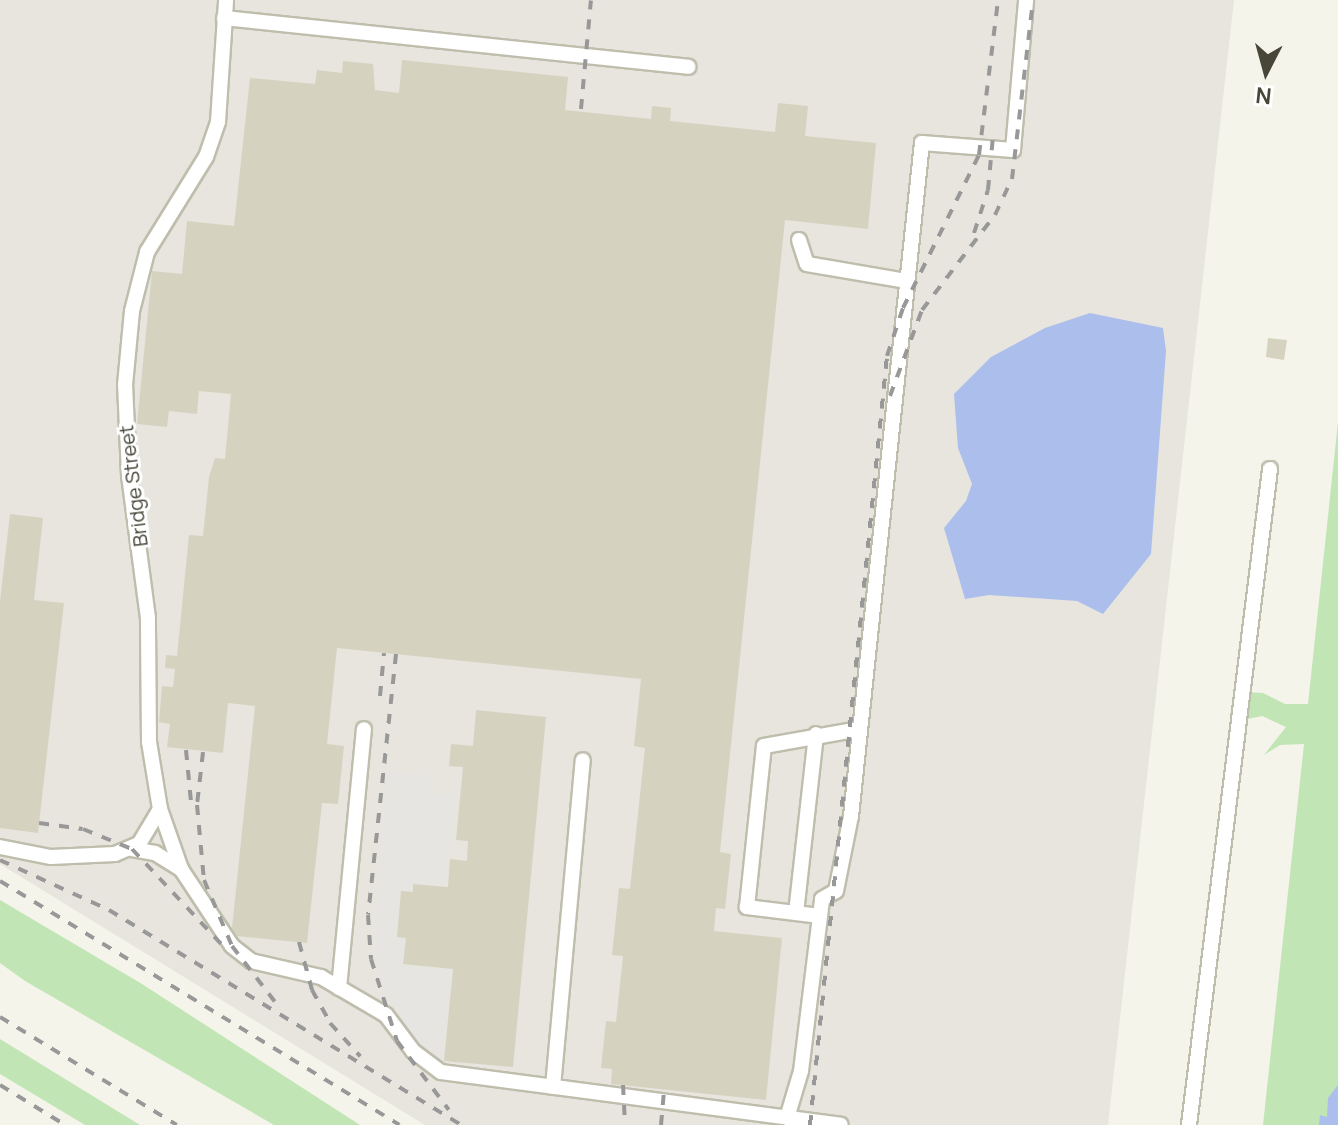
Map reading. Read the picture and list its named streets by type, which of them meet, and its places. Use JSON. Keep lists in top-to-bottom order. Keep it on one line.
{"streets":{"lane":["Bridge Street"]},"north":"bottom"}
